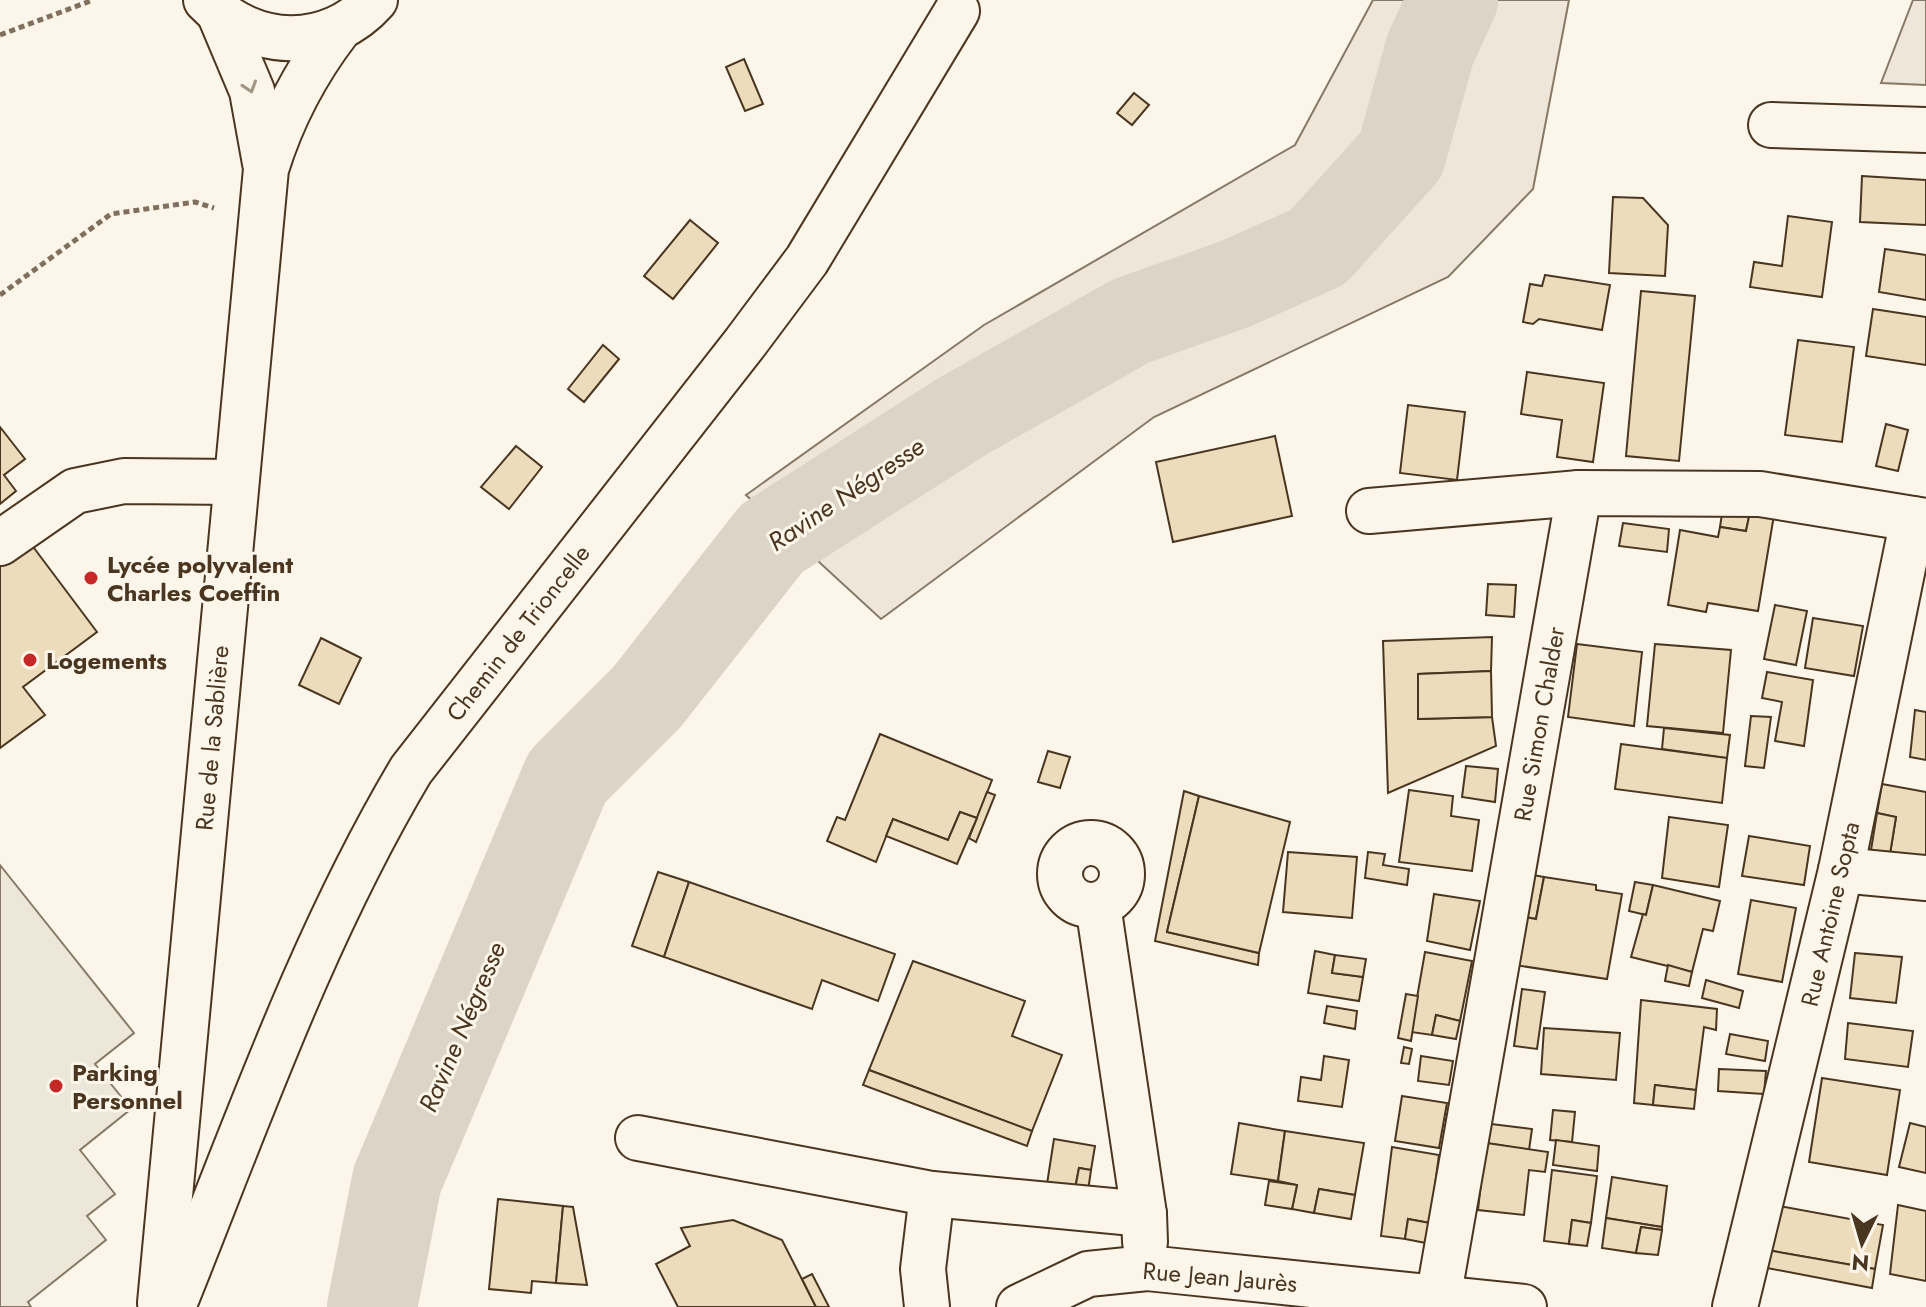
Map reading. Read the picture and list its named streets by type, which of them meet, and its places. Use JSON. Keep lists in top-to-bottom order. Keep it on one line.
{"streets":{"street":["Chemin de Trioncelle","Rue Simon Chalder","Rue de la Sablière","Rue Antoine Sopta","Rue Jean Jaurès"]},"crossings":[["Rue Simon Chalder","Rue Jean Jaurès"]],"water":["Ravine Négresse"],"places":["Lycée polyvalent Charles Coeffin","Logements","Parking Personnel"],"north":"bottom"}
